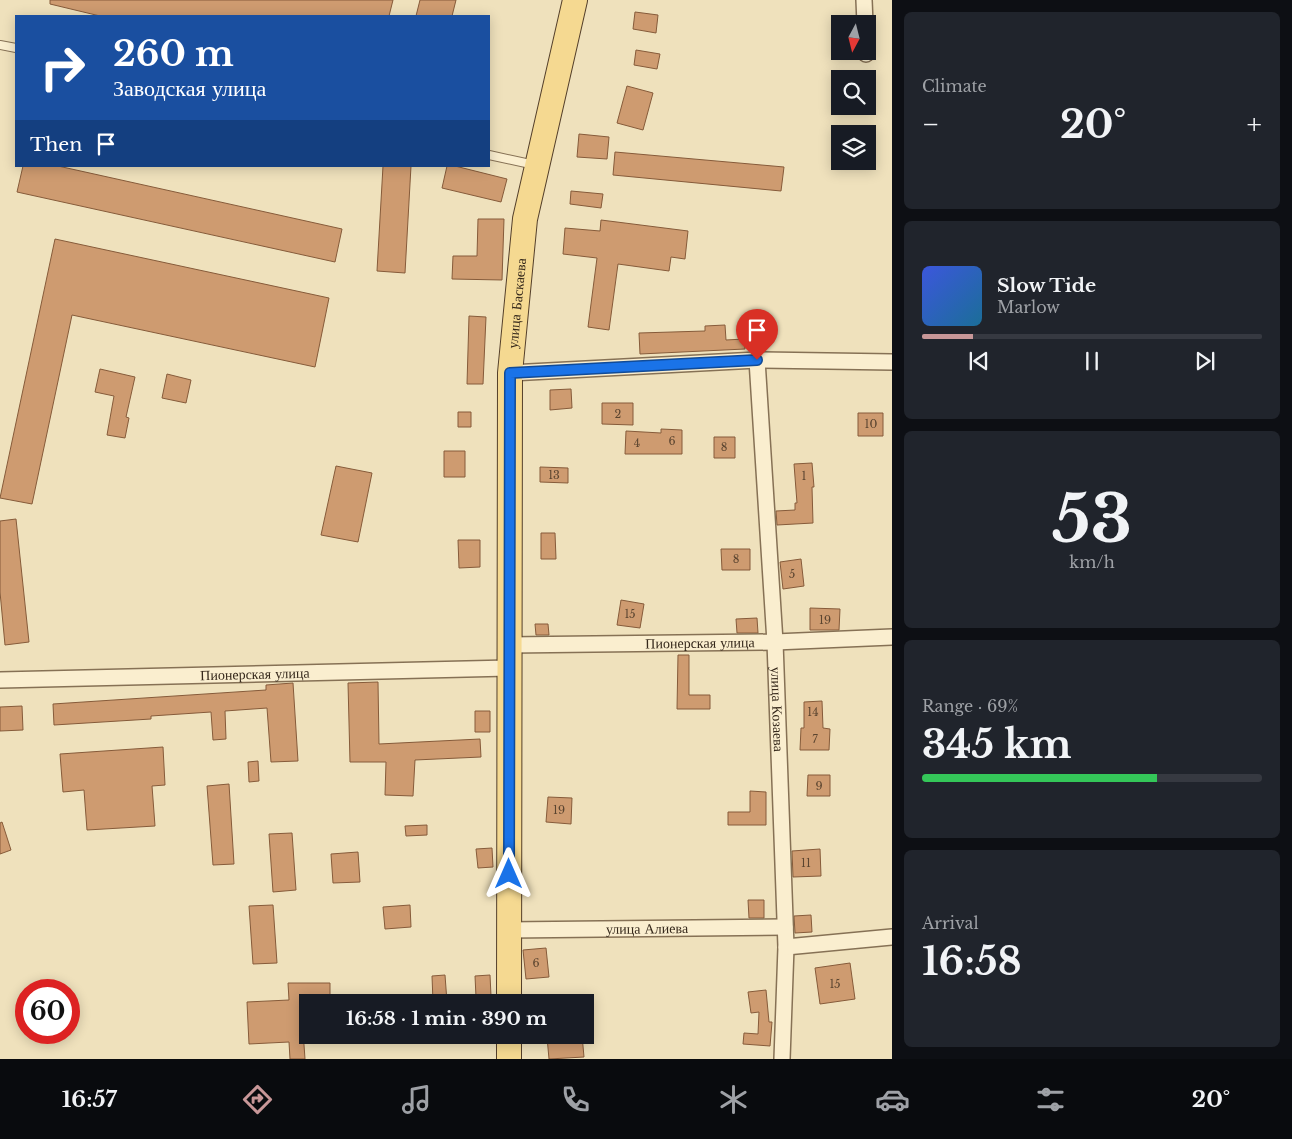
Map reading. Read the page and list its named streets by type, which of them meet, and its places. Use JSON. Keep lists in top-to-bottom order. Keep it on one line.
{"streets":{"main road":["улица Баскаева"],"street":["Пионерская улица","улица Козаева","улица Алиева"]},"crossings":[["улица Баскаева","Пионерская улица"],["улица Баскаева","улица Алиева"],["Пионерская улица","улица Козаева"],["улица Козаева","улица Алиева"]],"house_numbers":["2","10","6","4","8","13","1","8","5","15","19","14","7","9","19","11","6","15"],"north":"bottom","page":{"tile":["Climate",["53","km/h"],["Range · 69%","345 km"],["Arrival","16:58"]],"turn":["260 m","Заводская улица"],"heat":["−","20°","+"],"then":"Then","song":["Slow Tide","Marlow"],"limit":"60","trip":"16:58 · 1 min · 390 m","tabs":["16:57","20°"]}}
